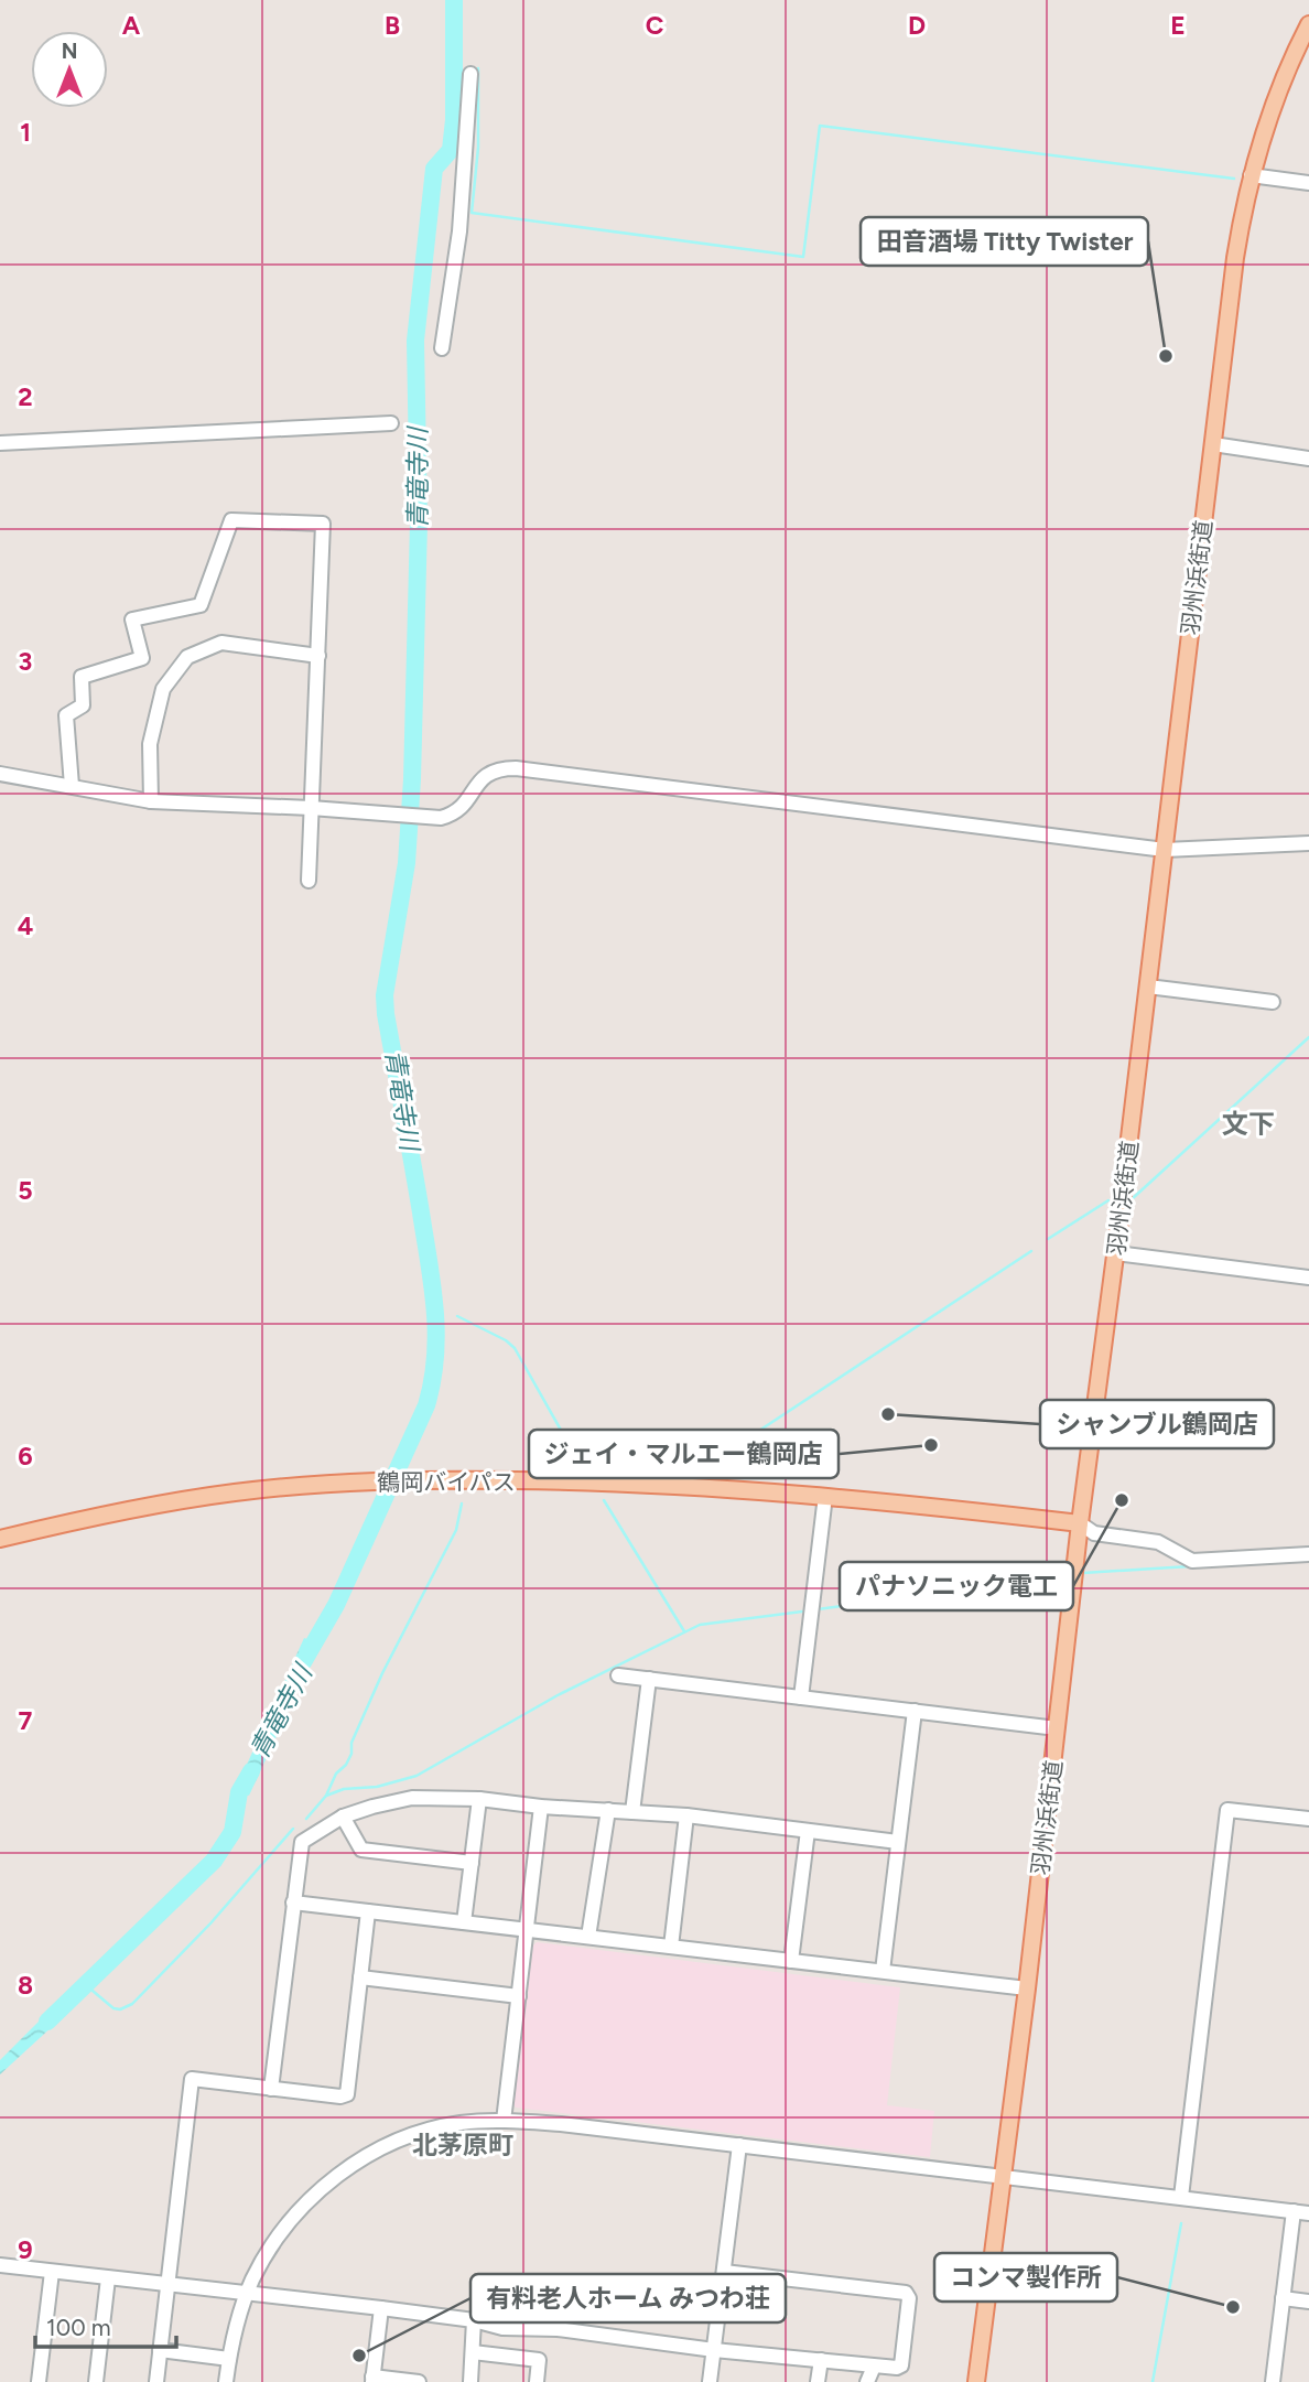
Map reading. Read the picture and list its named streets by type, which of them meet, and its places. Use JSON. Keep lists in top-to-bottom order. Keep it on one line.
{"streets":{"main road":["羽州浜街道","鶴岡バイパス"]},"crossings":[["羽州浜街道","鶴岡バイパス"]],"districts":["文下","北茅原町"],"water":["青竜寺川"],"places":["田音酒場 Titty Twister","シャンブル鶴岡店","ジェイ・マルエー鶴岡店","パナソニック電工","コンマ製作所","有料老人ホーム みつわ荘"],"scale_bar":"100 m","north":"top","grid":{"columns":["A","B","C","D","E"],"rows":["1","2","3","4","5","6","7","8","9"]}}
